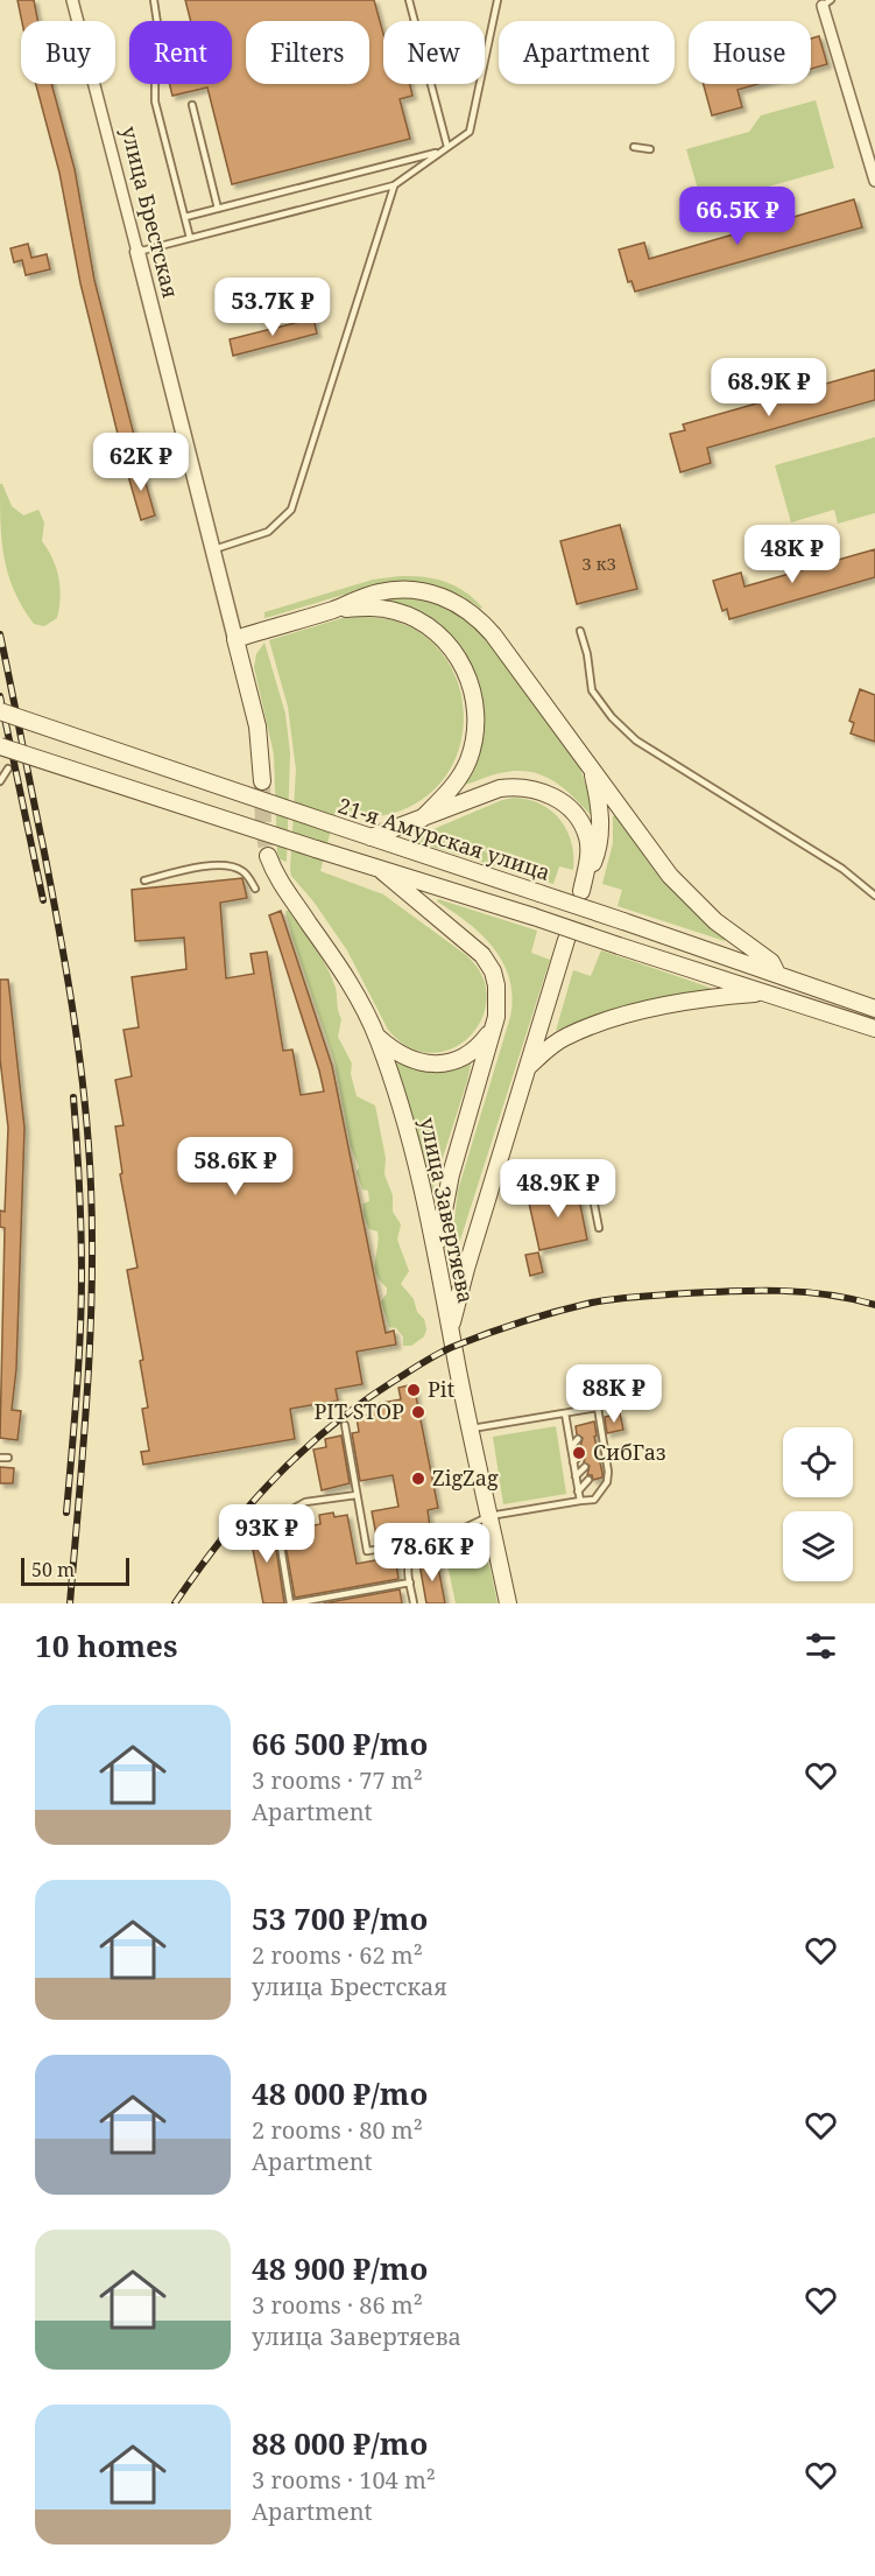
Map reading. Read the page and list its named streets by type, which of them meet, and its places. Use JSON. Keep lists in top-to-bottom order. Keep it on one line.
{"streets":{"main road":["21-я Амурская улица","улица Завертяева"],"street":["улица Брестская"]},"places":["Pit","PIT STOP","СибГаз","ZigZag"],"house_numbers":["3 к3"],"scale_bar":"50 m","page":{"chip":["Buy","Rent","Filters","New","Apartment","House"],"price":["66.5K ₽","53.7K ₽","68.9K ₽","62K ₽","48K ₽","58.6K ₽","48.9K ₽","88K ₽","93K ₽","78.6K ₽"],"scale":"50 m","heading":"10 homes","list":[{"name":"66 500 ₽/mo","note":"3 rooms · 77 m² · Apartment"},{"name":"53 700 ₽/mo","note":"2 rooms · 62 m² · улица Брестская"},{"name":"48 000 ₽/mo","note":"2 rooms · 80 m² · Apartment"},{"name":"48 900 ₽/mo","note":"3 rooms · 86 m² · улица Завертяева"},{"name":"88 000 ₽/mo","note":"3 rooms · 104 m² · Apartment"}]}}
